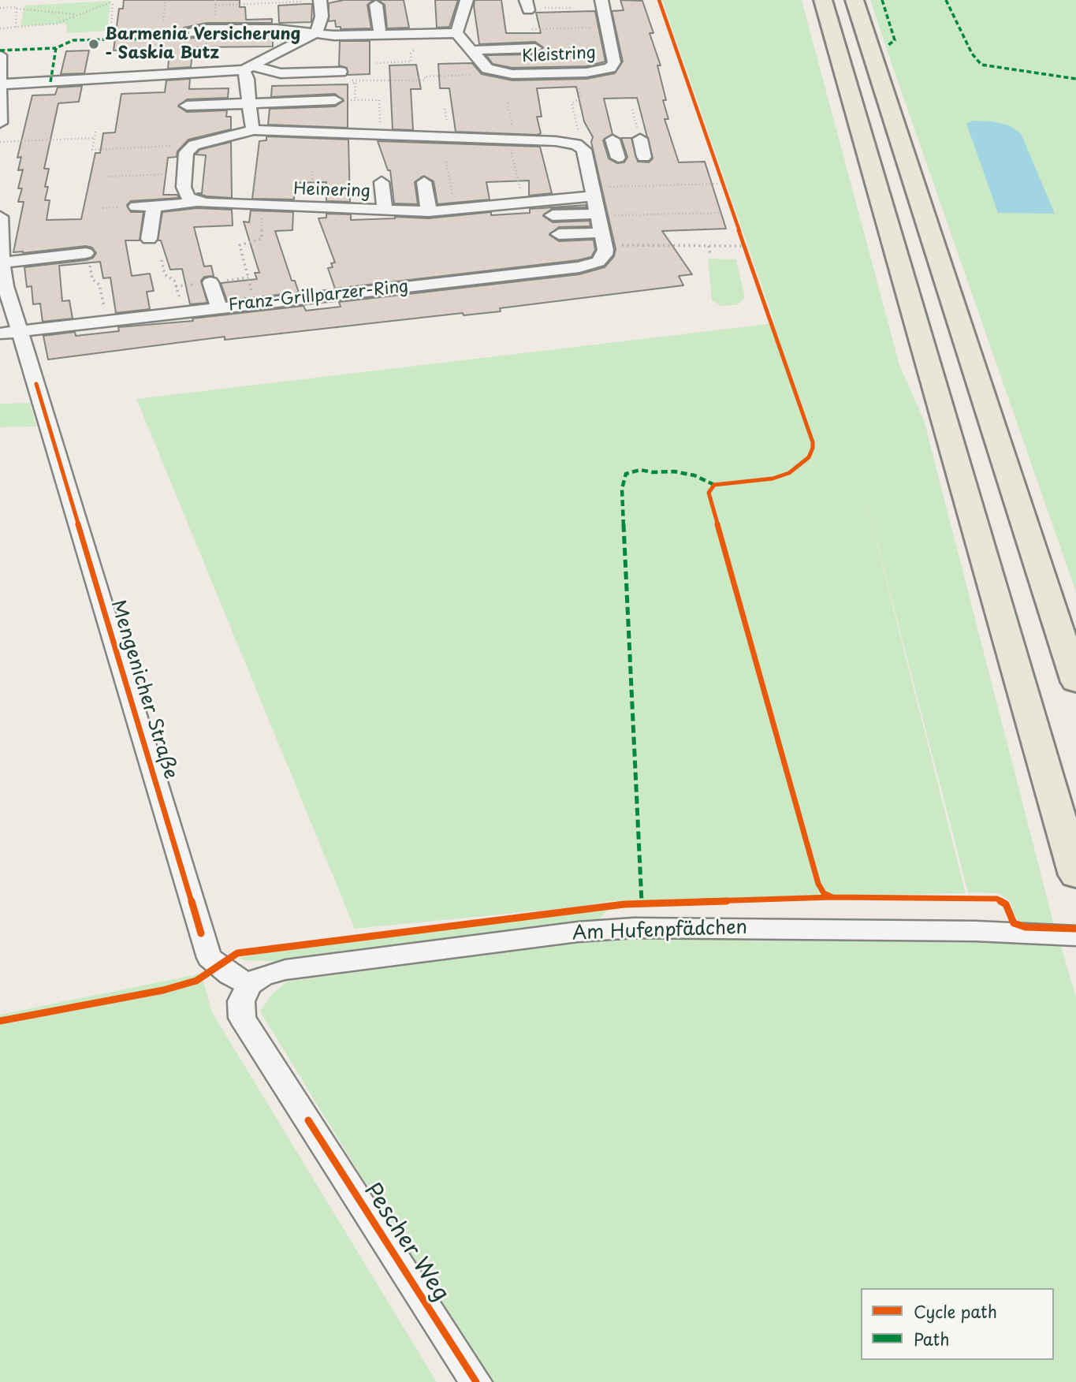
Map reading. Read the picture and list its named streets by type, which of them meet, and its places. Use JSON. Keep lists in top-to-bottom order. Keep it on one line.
{"streets":{"street":["Kleistring","Heinering","Franz-Grillparzer-Ring","Mengenicher Straße","Am Hufenpfädchen","Pescher Weg"]},"crossings":[["Franz-Grillparzer-Ring","Mengenicher Straße"],["Mengenicher Straße","Am Hufenpfädchen"],["Mengenicher Straße","Pescher Weg"],["Am Hufenpfädchen","Pescher Weg"]],"places":["Barmenia Versicherung - Saskia Butz"],"legend":["Cycle path","Path"]}
